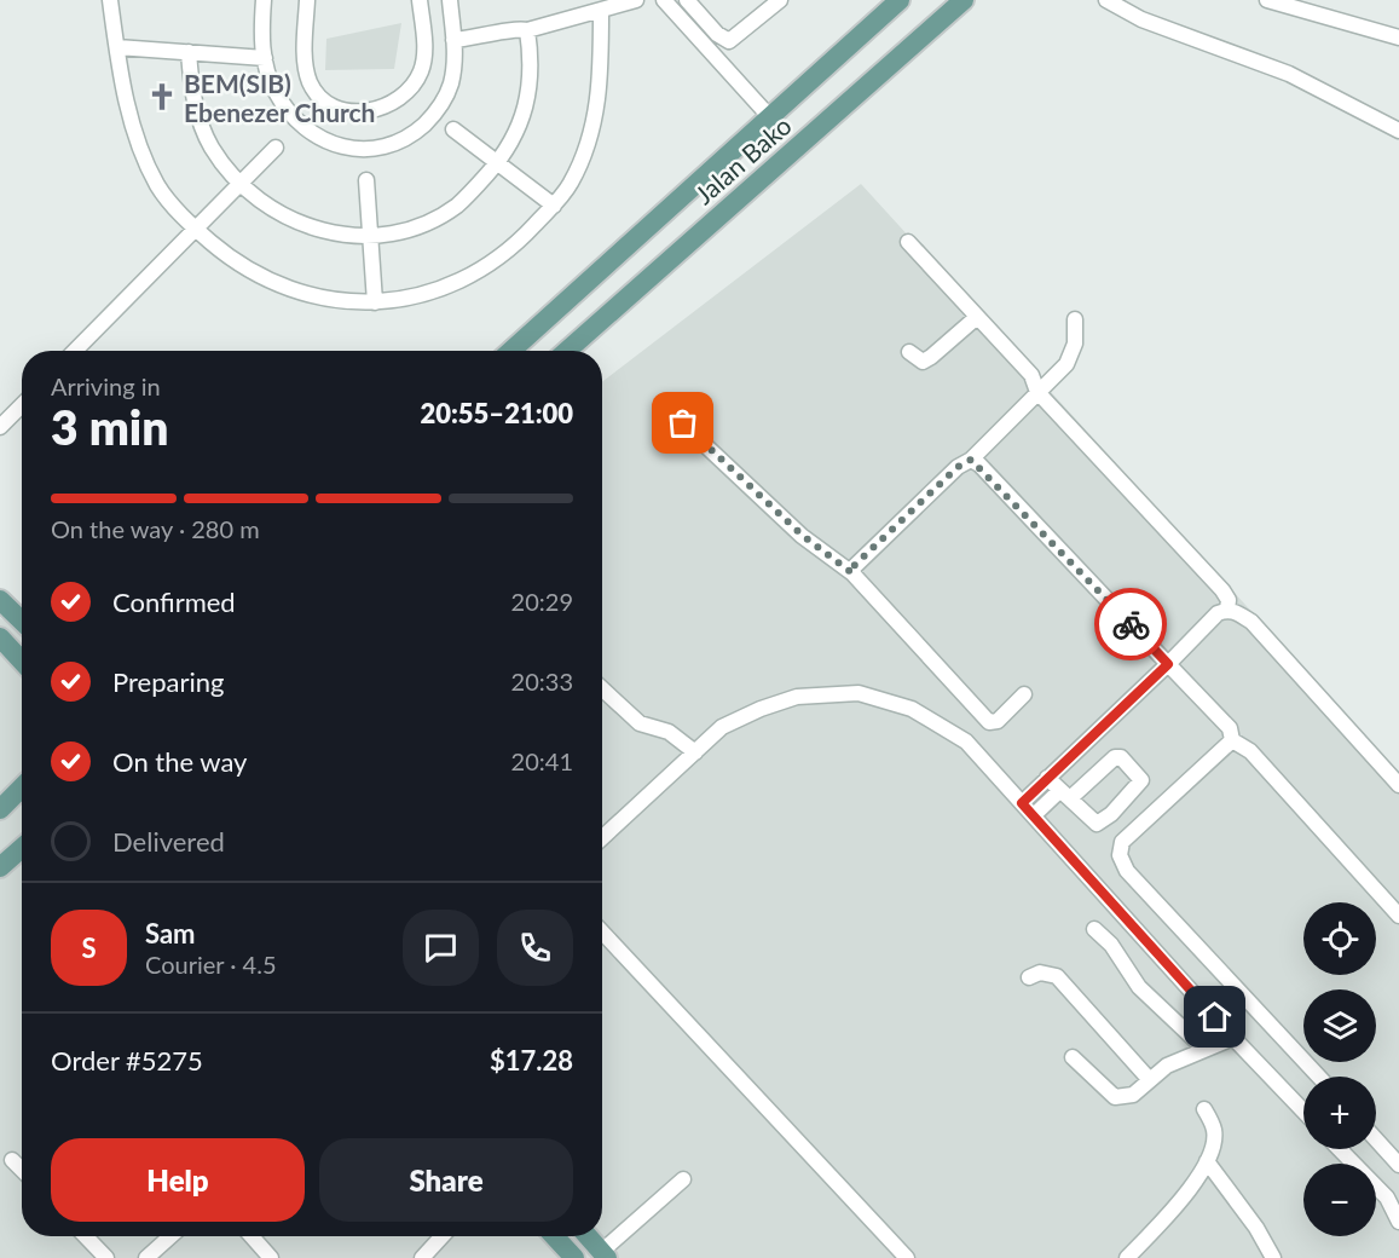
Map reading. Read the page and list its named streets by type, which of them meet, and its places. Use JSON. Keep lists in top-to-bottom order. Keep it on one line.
{"streets":{"main road":["Jalan Bako"]},"places":{"church":["BEM(SIB) Ebenezer Church"]},"page":{"heading":["3 min","Arriving in","20:55–21:00"],"panel":["Sam","Courier · 4.5","Order #5275","$17.28"],"bar":"On the way · 280 m","list":[["Confirmed","20:29"],["Preparing","20:33"],["On the way","20:41"],"Delivered"],"map_buttons":["+","−"],"round":"S","buttons":["Help","Share"]}}
